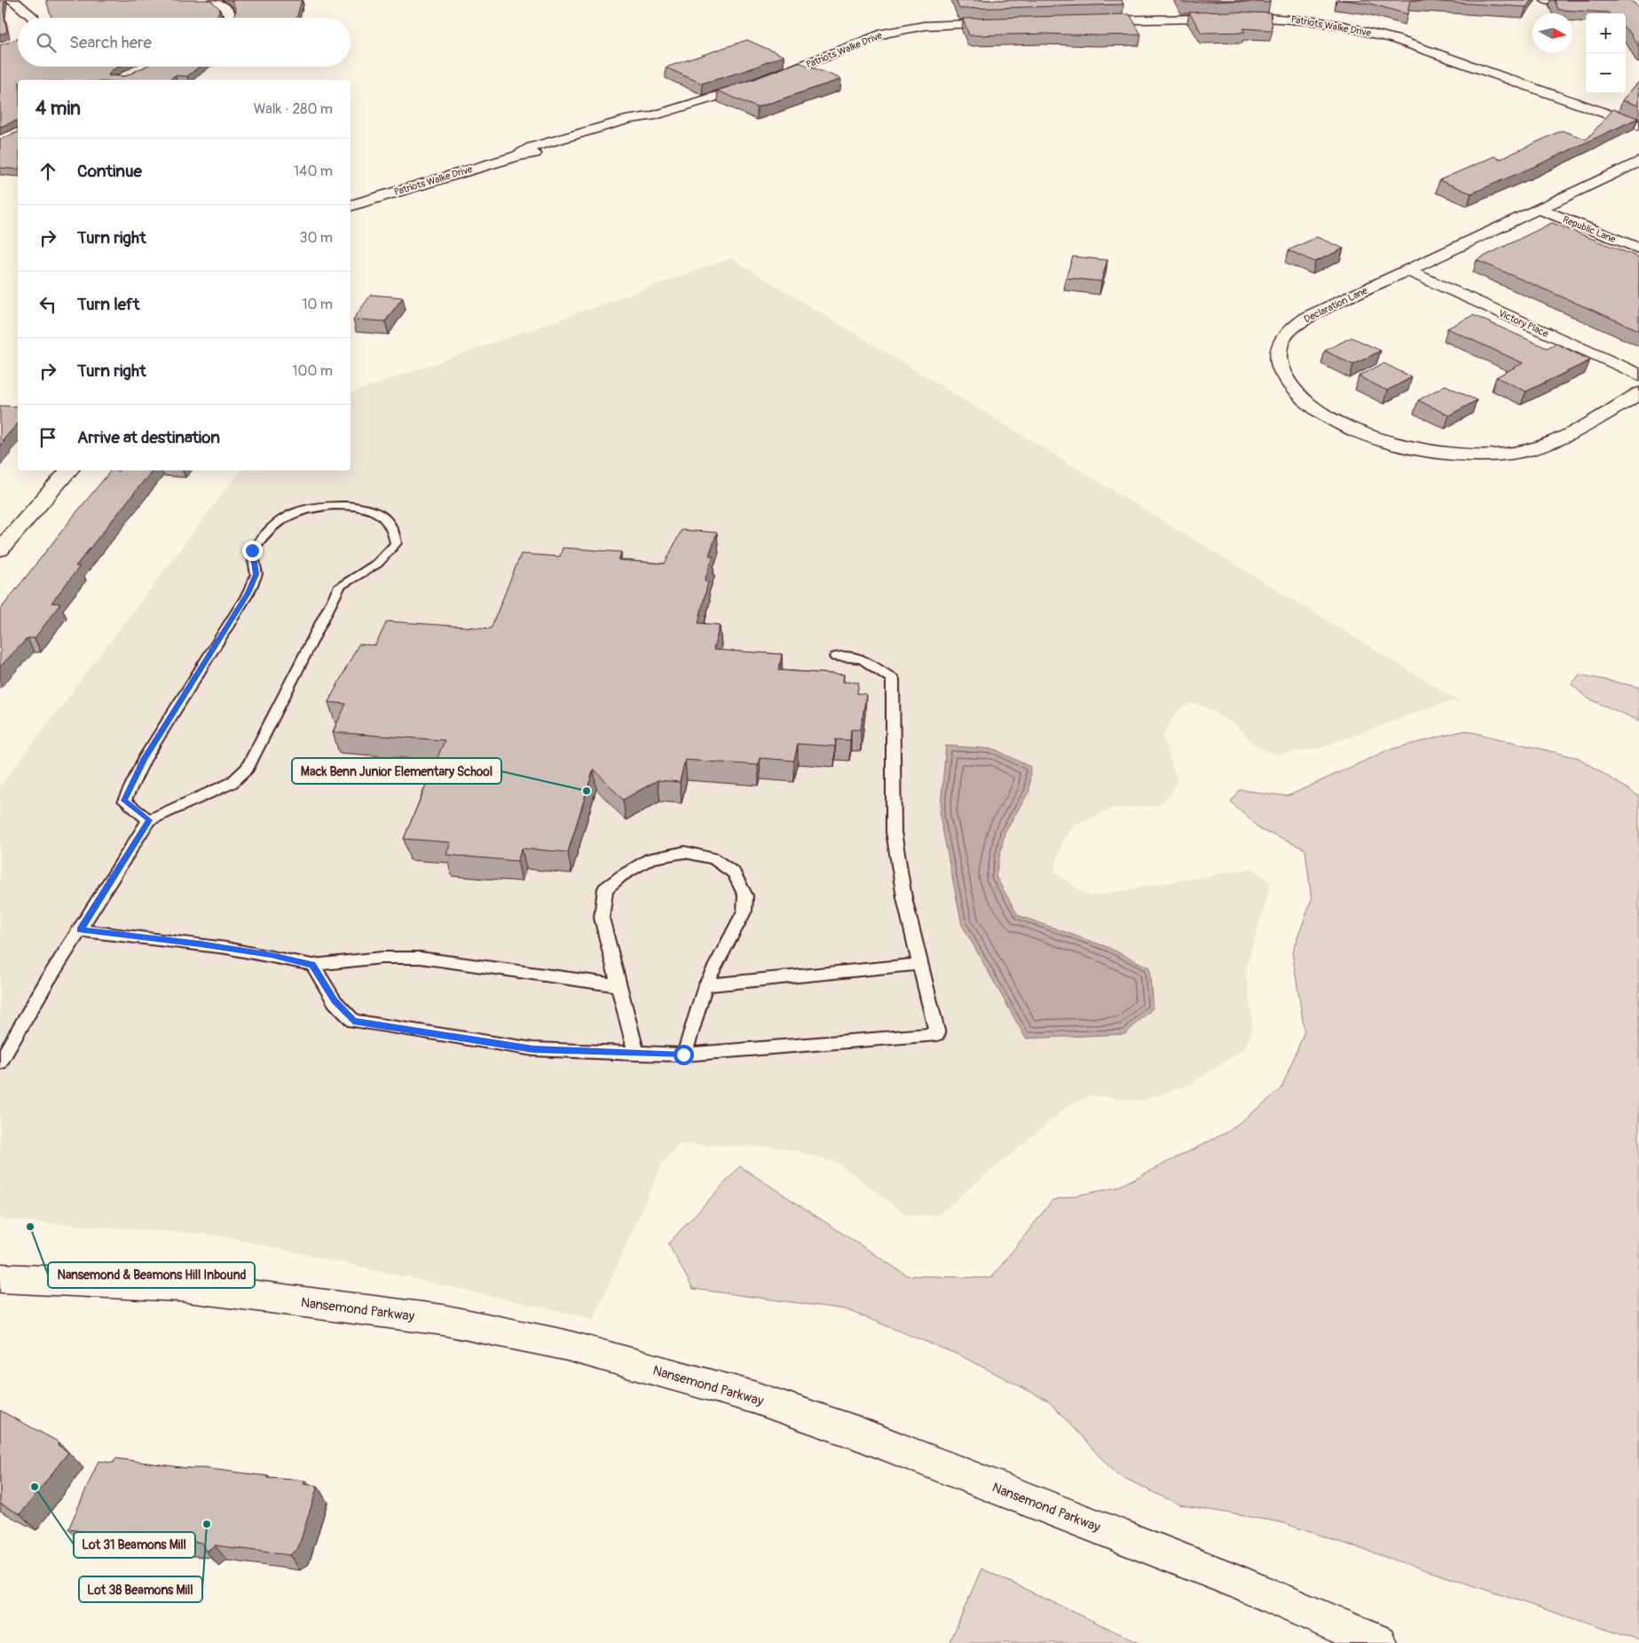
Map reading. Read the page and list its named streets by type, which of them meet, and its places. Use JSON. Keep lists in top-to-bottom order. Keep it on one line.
{"streets":{"street":["Patriots Walke Drive","Republic Lane","Declaration Lane","Victory Place","Nansemond Parkway"]},"crossings":[["Republic Lane","Declaration Lane"],["Declaration Lane","Victory Place"]],"places":["Mack Benn Junior Elementary School","Nansemond & Beamons Hill Inbound","Lot 31 Beamons Mill","Lot 38 Beamons Mill"],"north":"right","page":{"map_buttons":["+","−"],"search":"Search here","heading":["4 min","Walk · 280 m"],"list":[["Continue","140 m"],["Turn right","30 m"],["Turn left","10 m"],["Turn right","100 m"],"Arrive at destination"]}}
